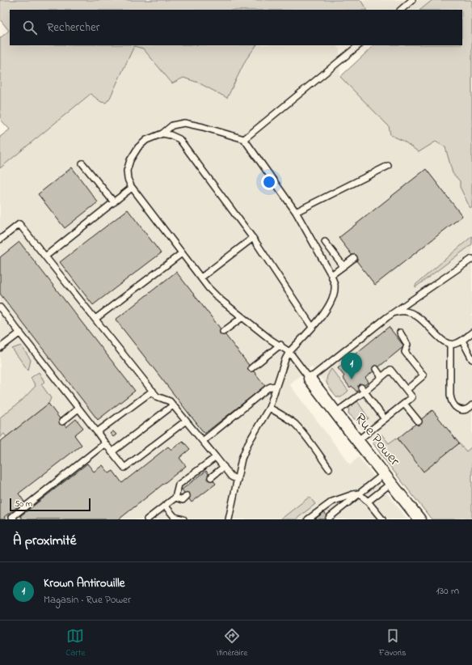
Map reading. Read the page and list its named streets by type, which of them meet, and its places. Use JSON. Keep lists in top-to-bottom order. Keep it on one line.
{"streets":{"street":["Rue Power"]},"scale_bar":"50 m","page":{"search":"Rechercher","pins":"1","scale":"50 m","heading":"À proximité","list":[{"mark":"1","name":"Krown Antirouille","note":"Magasin · Rue Power","value":"130 m"}],"nav":["Carte","Itinéraire","Favoris"]}}
